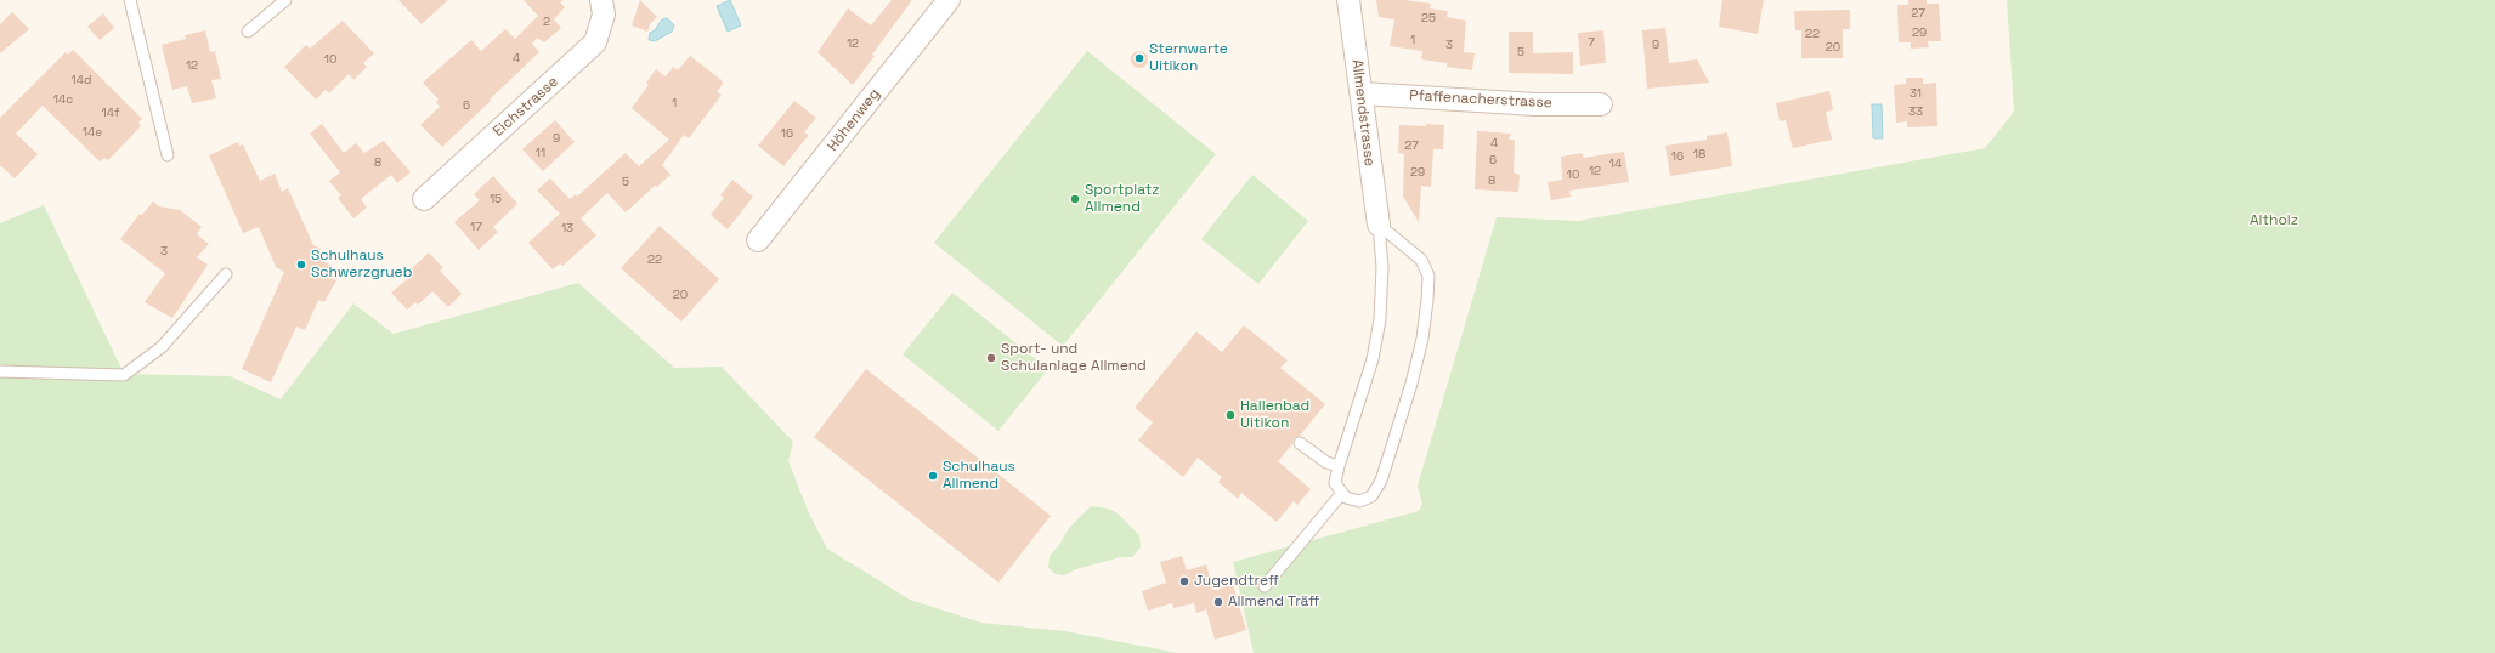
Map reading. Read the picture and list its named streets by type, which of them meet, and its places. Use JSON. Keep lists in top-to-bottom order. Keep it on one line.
{"streets":{"street":["Pfaffenacherstrasse","Eichstrasse","Allmendstrasse","Höhenweg"]},"crossings":[["Pfaffenacherstrasse","Allmendstrasse"]],"parks":["Altholz"],"places":["Sternwarte Uitikon","Sportplatz Allmend","Schulhaus Schwerzgrueb","Sport- und Schulanlage Allmend","Hallenbad Uitikon","Schulhaus Allmend","Jugendtreff","Allmend Träff"],"house_numbers":["27","25","2","29","22","1","7","12","3","9","20","5","4","10","12","14d","31","14c","1","6","33","14f","14e","16","9","4","27","11","18","16","6","8","14","12","29","10","8","5","15","17","13","3","22","20"]}
